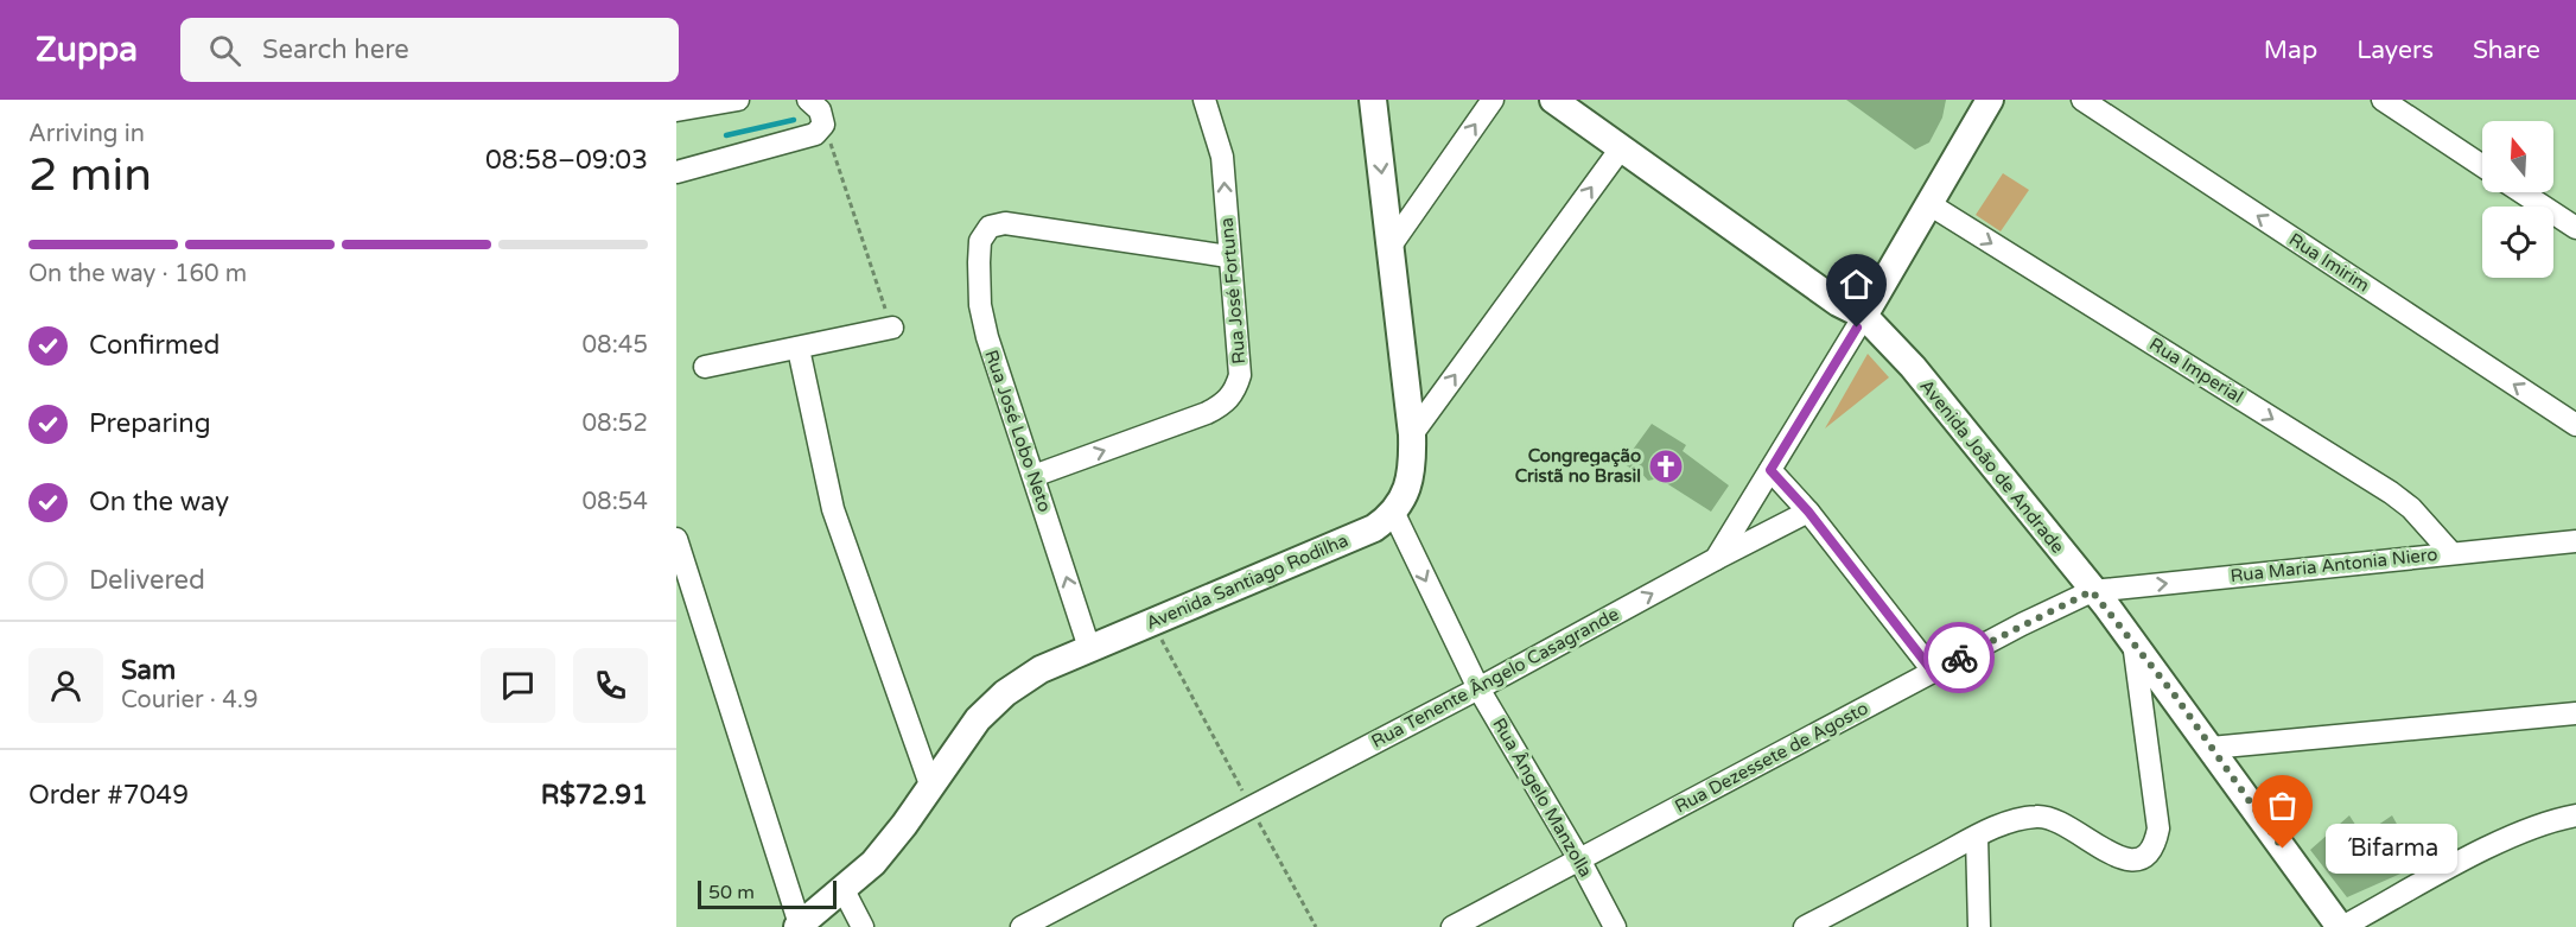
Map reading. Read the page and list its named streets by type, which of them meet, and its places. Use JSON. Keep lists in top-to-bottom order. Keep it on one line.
{"streets":{"main road":["Avenida João de Andrade","Avenida Santiago Rodilha"],"street":["Rua Imirim","Rua José Fortuna","Rua Imperial","Rua José Lobo Neto","Rua Maria Antonia Niero","Rua Tenente Ângelo Casagrande","Rua Dezessete de Agosto","Rua Ângelo Manzolla"]},"crossings":[["Rua José Fortuna","Rua José Lobo Neto"],["Rua Imperial","Rua Maria Antonia Niero"],["Rua José Lobo Neto","Avenida Santiago Rodilha"],["Avenida João de Andrade","Rua Maria Antonia Niero"],["Avenida João de Andrade","Rua Tenente Ângelo Casagrande"],["Avenida João de Andrade","Rua Dezessete de Agosto"],["Rua Maria Antonia Niero","Rua Dezessete de Agosto"],["Avenida Santiago Rodilha","Rua Ângelo Manzolla"],["Rua Tenente Ângelo Casagrande","Rua Ângelo Manzolla"],["Rua Dezessete de Agosto","Rua Ângelo Manzolla"]],"one_way":["Rua José Fortuna","Rua Imperial","Rua Ângelo Manzolla"],"places":{"church":["Congregação Cristã no Brasil"],"other":["´Bifarma"]},"scale_bar":"50 m","north":"top","page":{"header":"Zuppa","search":"Search here","nav":["Map","Layers","Share"],"heading":["2 min","Arriving in","08:58–09:03"],"panel":["Sam","Courier · 4.9","Order #7049","R$72.91"],"bar":"On the way · 160 m","list":[["Confirmed","08:45"],["Preparing","08:52"],["On the way","08:54"],"Delivered"],"bubble":"´Bifarma","scale":"50 m"}}
